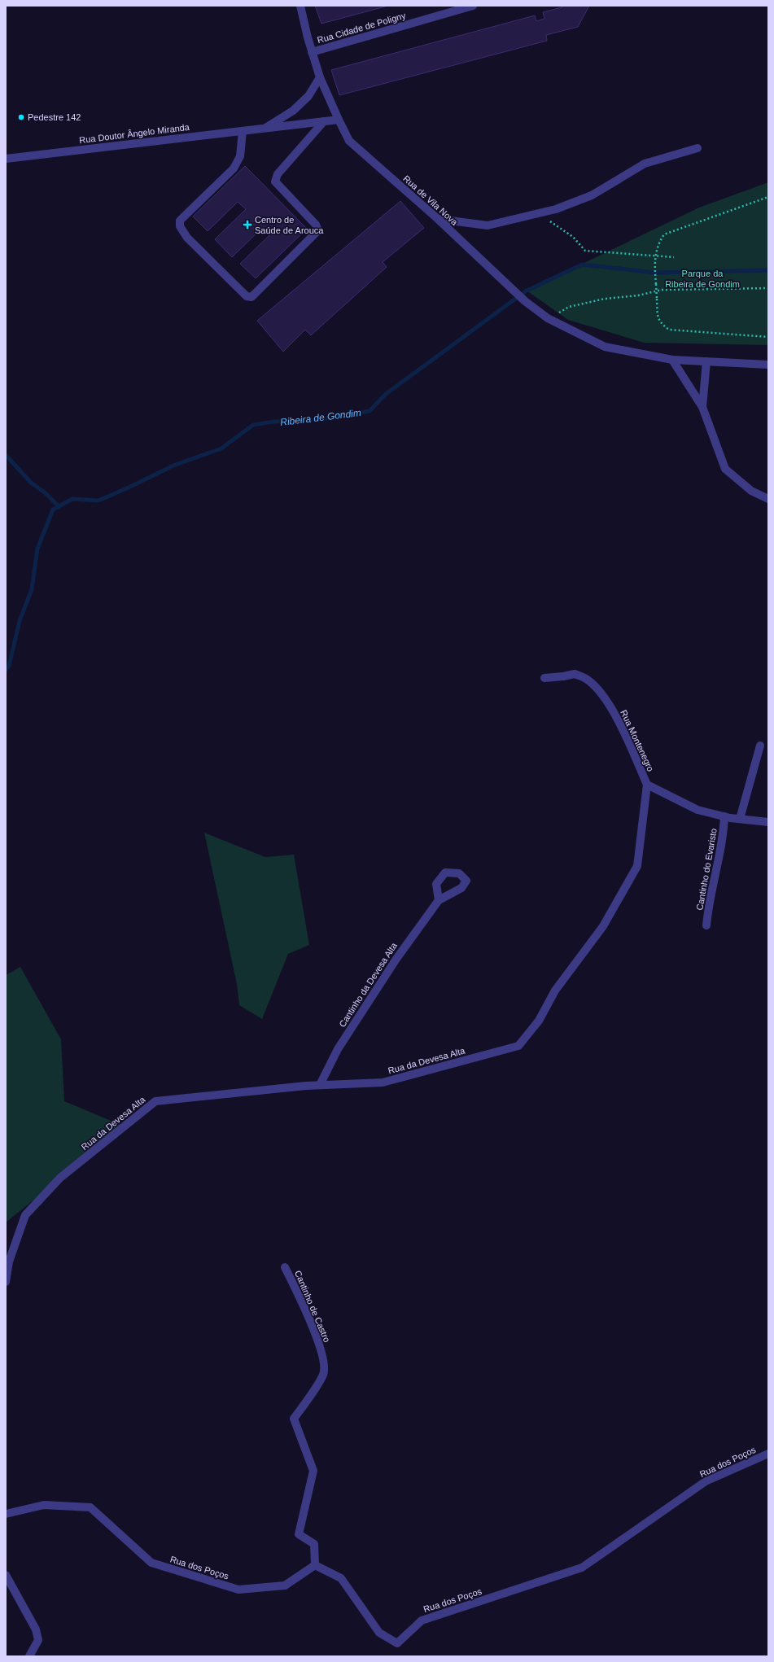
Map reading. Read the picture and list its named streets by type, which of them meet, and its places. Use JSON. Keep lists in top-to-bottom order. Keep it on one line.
{"streets":{"street":["Rua Cidade de Poligny","Rua Doutor Ângelo Miranda","Rua de Vila Nova","Rua Montenegro","Cantinho do Evaristo","Cantinho da Devesa Alta","Rua da Devesa Alta","Cantinho de Castro","Rua dos Poços"]},"crossings":[["Rua Cidade de Poligny","Rua de Vila Nova"],["Rua Doutor Ângelo Miranda","Rua de Vila Nova"],["Rua Montenegro","Rua da Devesa Alta"],["Cantinho da Devesa Alta","Rua da Devesa Alta"],["Cantinho de Castro","Rua dos Poços"]],"water":["Ribeira de Gondim"],"parks":["Parque da Ribeira de Gondim"],"places":{"other":["Pedestre 142"],"health":["Centro de Saúde de Arouca"]}}
